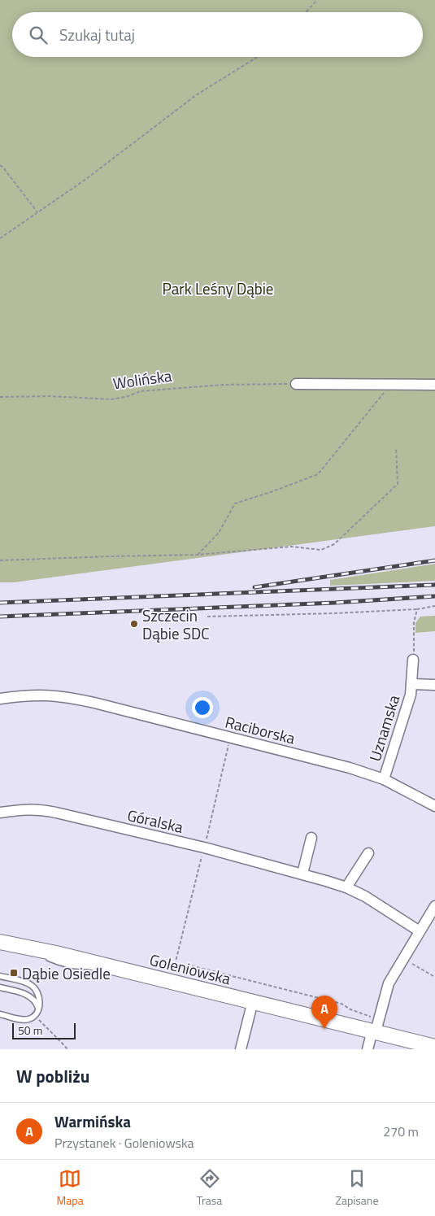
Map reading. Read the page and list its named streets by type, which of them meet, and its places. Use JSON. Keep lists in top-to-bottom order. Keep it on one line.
{"streets":{"street":["Uznamska","Raciborska","Góralska","Goleniowska"],"path":["Wolińska"]},"crossings":[["Uznamska","Raciborska"]],"parks":["Park Leśny Dąbie"],"places":{"other":["Szczecin Dąbie SDC"],"transit":["Dąbie Osiedle"]},"scale_bar":"50 m","page":{"search":"Szukaj tutaj","pins":"A","scale":"50 m","heading":"W pobliżu","list":[{"mark":"A","name":"Warmińska","note":"Przystanek · Goleniowska","value":"270 m"}],"nav":["Mapa","Trasa","Zapisane"]}}
